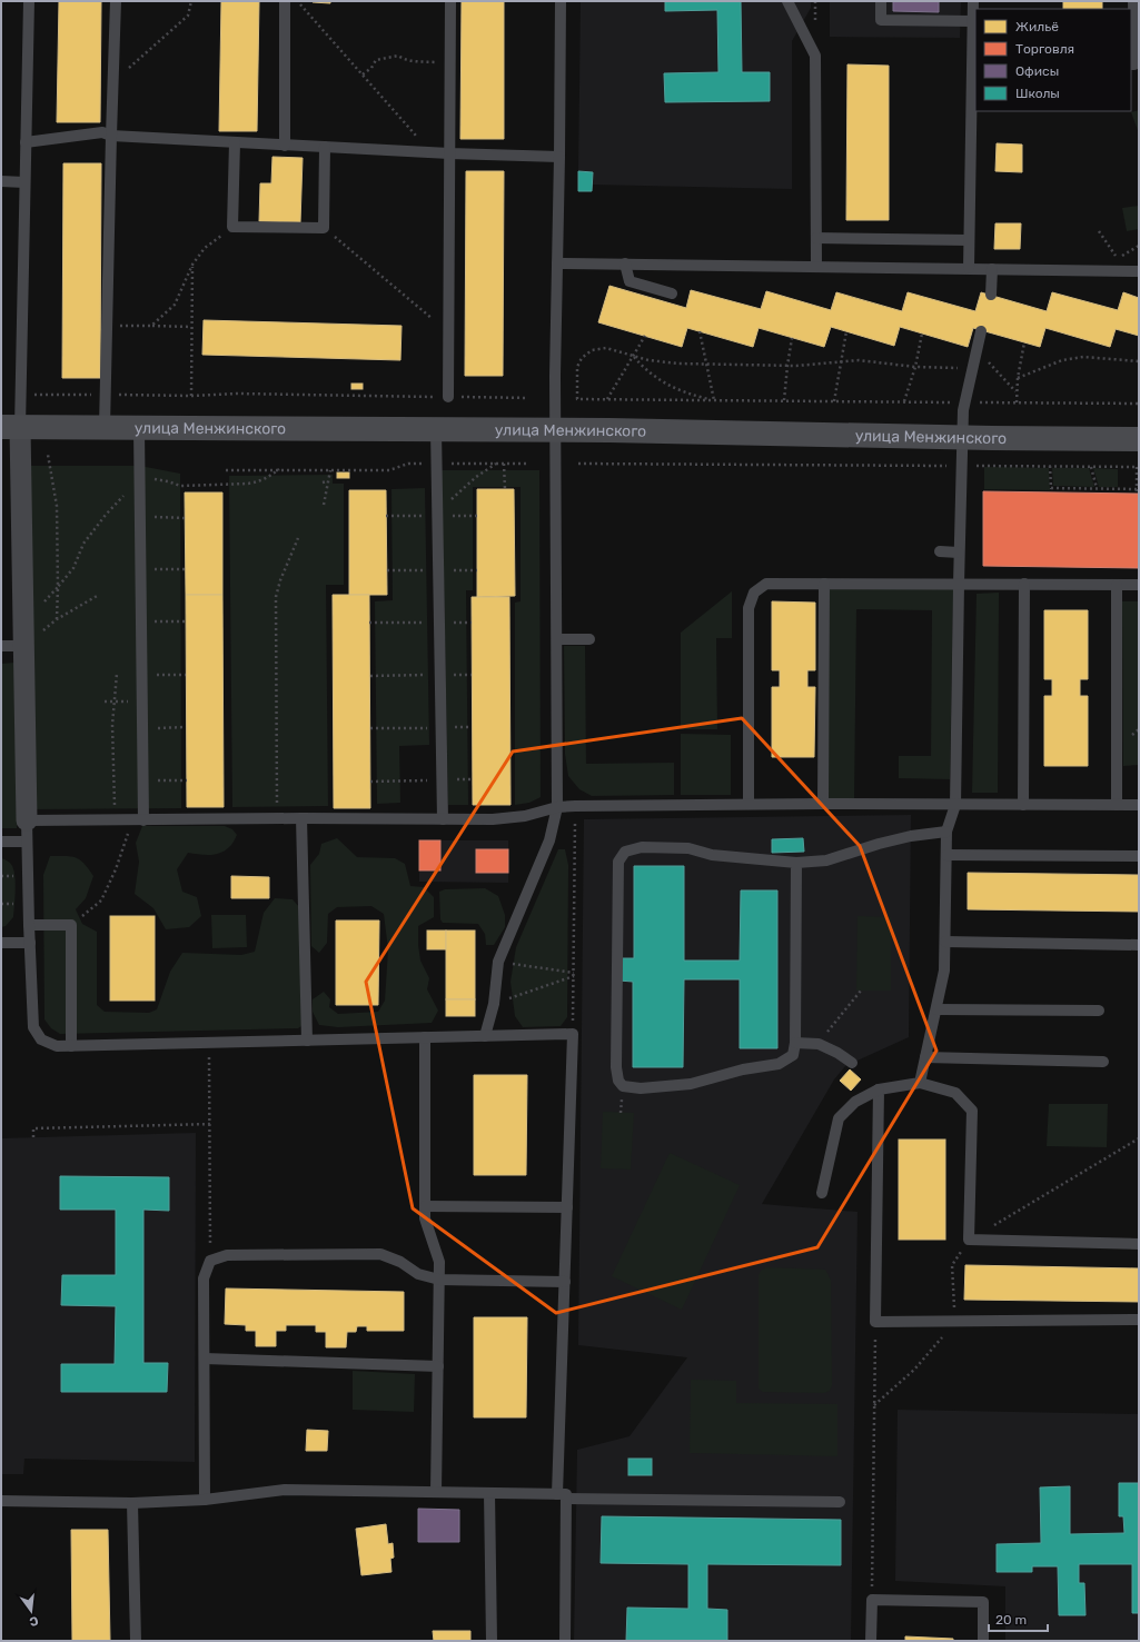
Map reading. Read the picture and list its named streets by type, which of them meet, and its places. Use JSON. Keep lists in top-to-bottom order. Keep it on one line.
{"streets":{"main road":["улица Менжинского"]},"legend":["Жильё","Торговля","Офисы","Школы"],"scale_bar":"20 m","north":"bottom"}
